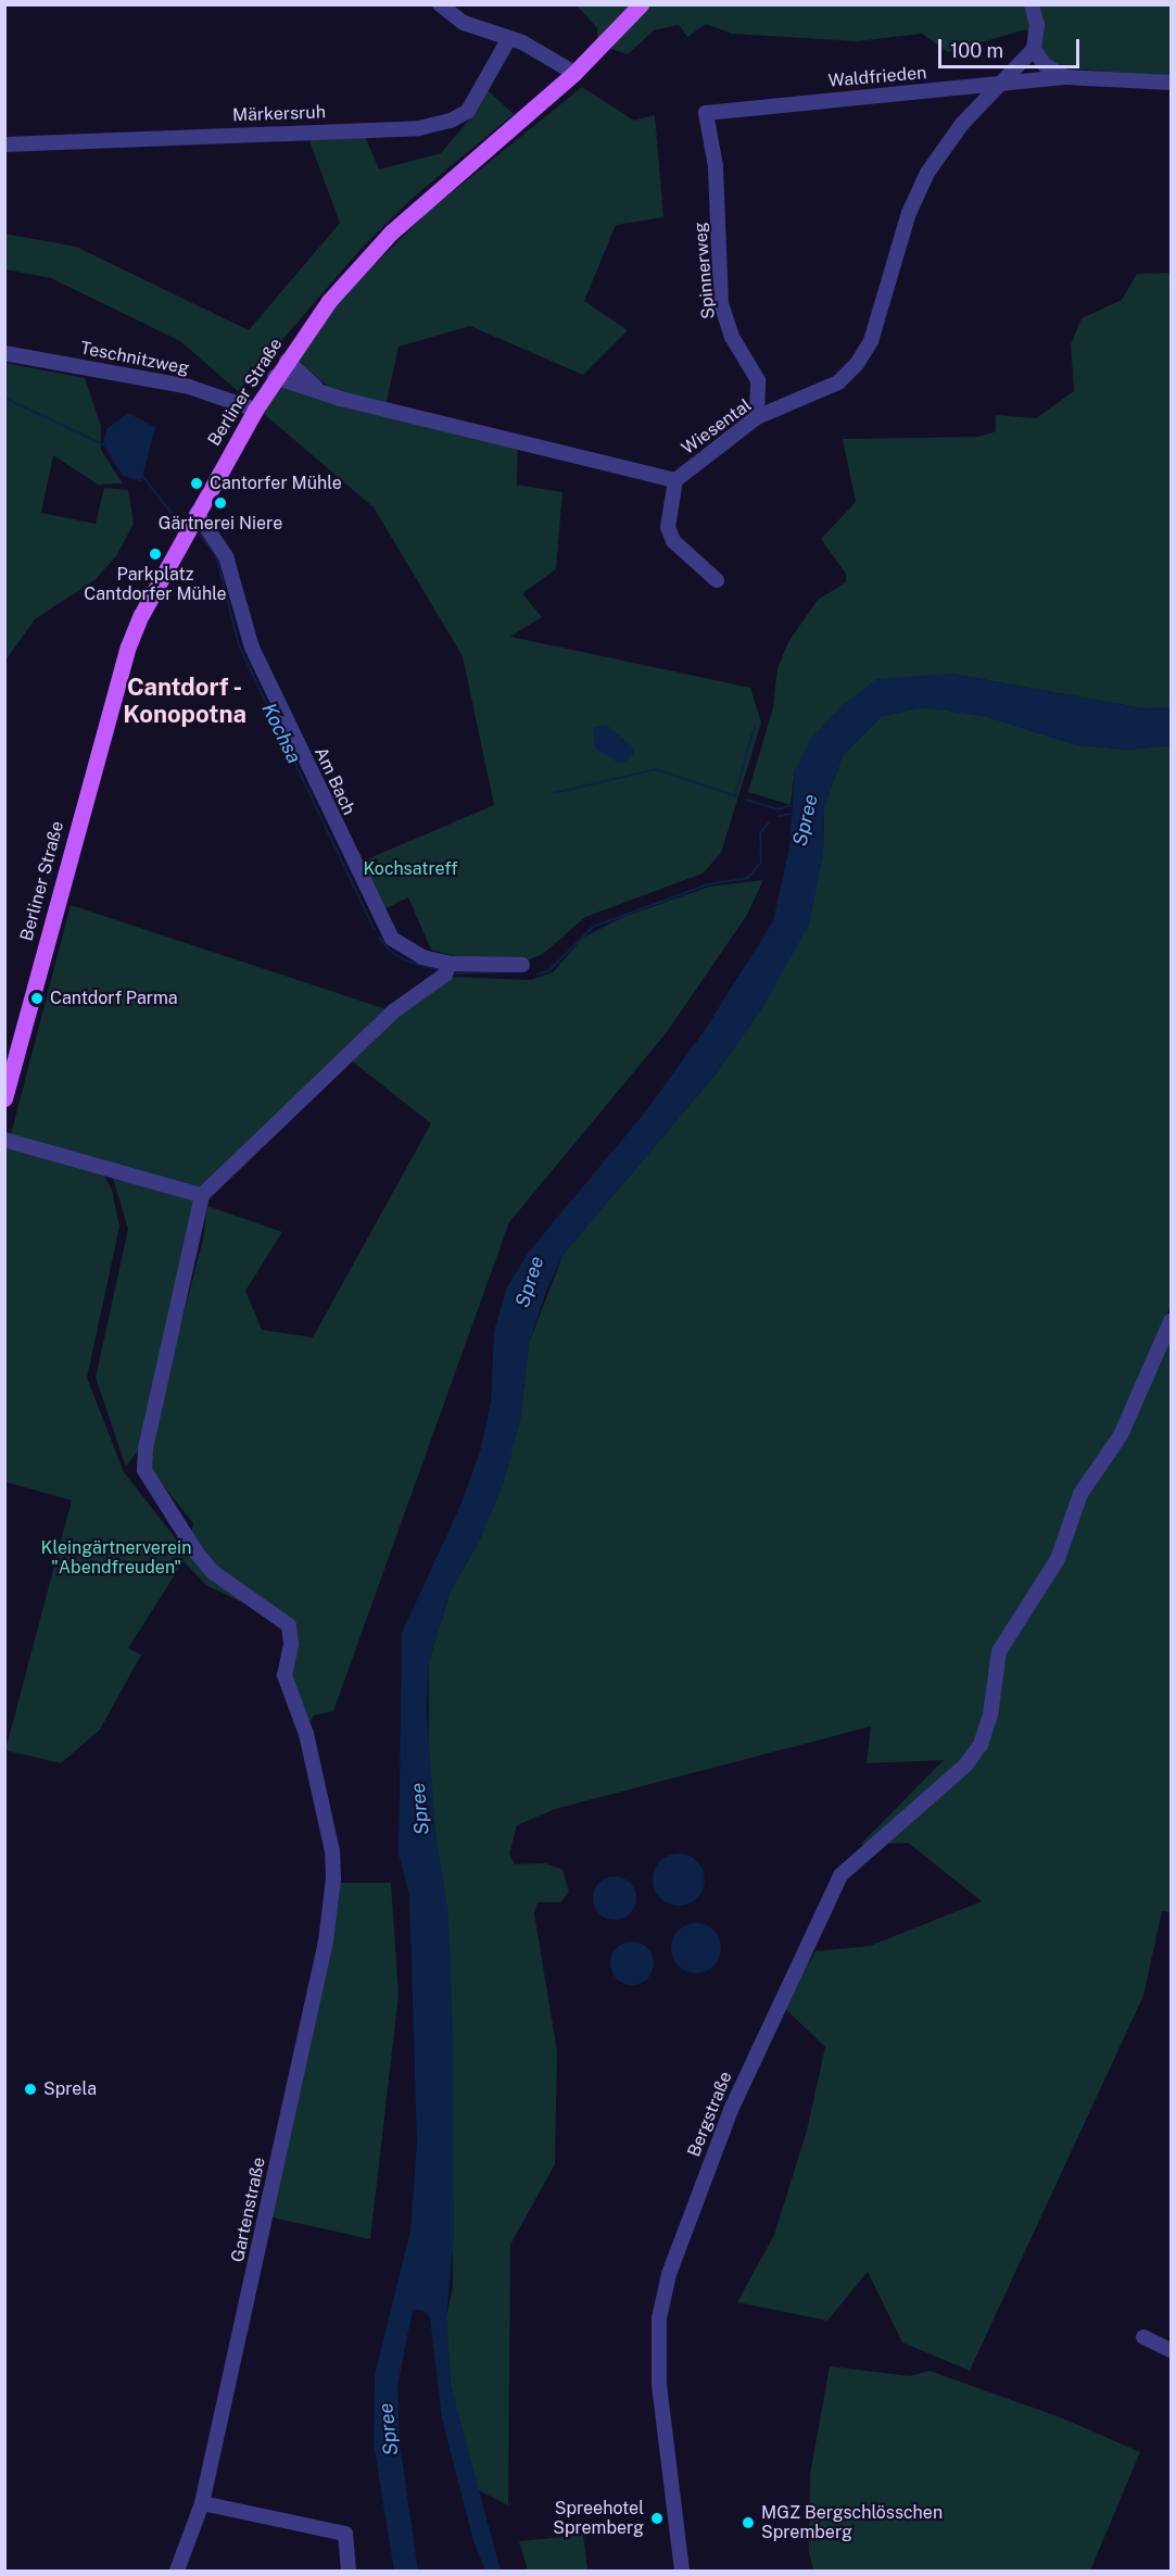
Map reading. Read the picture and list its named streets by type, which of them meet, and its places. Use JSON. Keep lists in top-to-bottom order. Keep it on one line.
{"streets":{"main road":["Berliner Straße"],"street":["Waldfrieden","Märkersruh","Spinnerweg","Teschnitzweg","Wiesental","Am Bach","Bergstraße","Gartenstraße"]},"crossings":[["Waldfrieden","Spinnerweg"],["Waldfrieden","Wiesental"],["Spinnerweg","Wiesental"],["Teschnitzweg","Berliner Straße"],["Berliner Straße","Wiesental"],["Berliner Straße","Am Bach"]],"districts":["Cantdorf - Konopotna"],"water":["Kochsa","Spree"],"parks":["Kochsatreff","Kleingärtnerverein \"Abendfreuden\""],"places":["Cantorfer Mühle","Gärtnerei Niere","Parkplatz Cantdorfer Mühle","Cantdorf Parma","Sprela","Spreehotel Spremberg","MGZ Bergschlösschen Spremberg"],"scale_bar":"100 m"}
